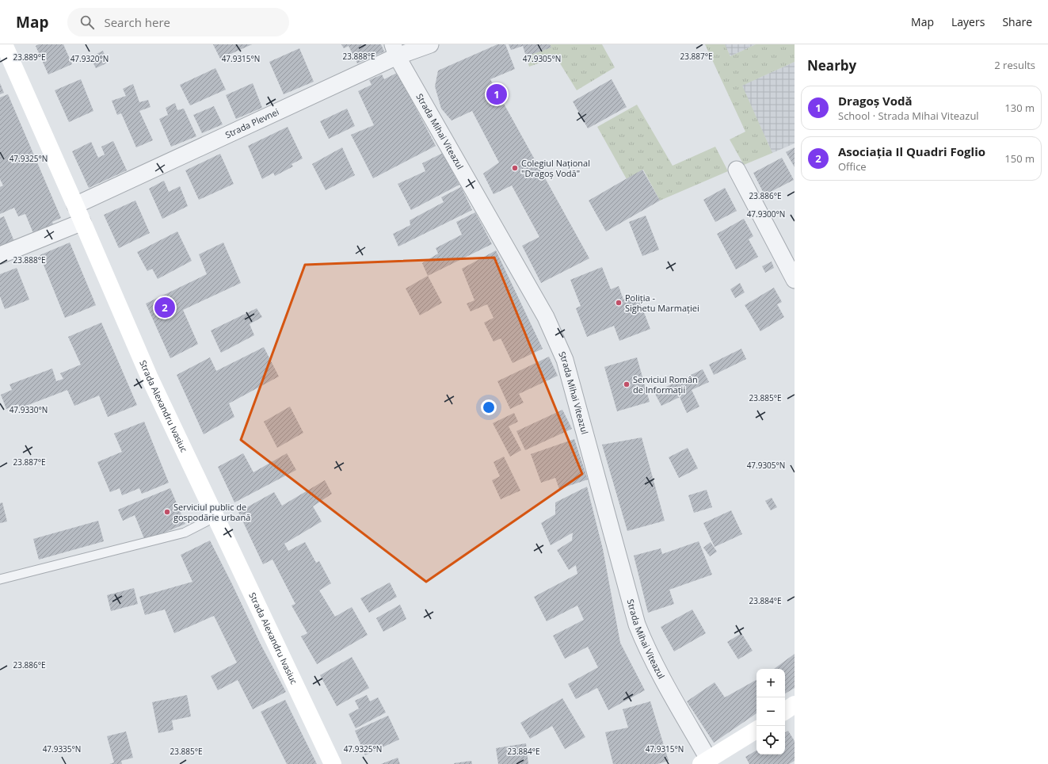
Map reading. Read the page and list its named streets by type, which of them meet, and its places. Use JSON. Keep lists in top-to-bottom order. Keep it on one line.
{"streets":{"main road":["Strada Alexandru Ivasiuc"],"street":["Strada Plevnei","Strada Mihai Viteazul"]},"crossings":[["Strada Plevnei","Strada Mihai Viteazul"],["Strada Plevnei","Strada Alexandru Ivasiuc"]],"places":["Colegiul Național \"Dragoș Vodă\"","Poliția - Sighetu Marmației","Serviciul Român de Informații","Serviciul public de gospodărie urbană"],"page":{"header":"Map","search":"Search here","nav":["Map","Layers","Share"],"heading":["Nearby","2 results"],"pins":["1","2"],"list":[{"mark":"1","name":"Dragoș Vodă","note":"School · Strada Mihai Viteazul","value":"130 m"},{"mark":"2","name":"Asociația Il Quadri Foglio","note":"Office","value":"150 m"}],"map_buttons":["+","−"]},"coordinates":["23.887°E","23.888°E","23.889°E","47.9320°N","47.9315°N","47.9305°N","47.9325°N","23.886°E","47.9300°N","23.885°E","47.9330°N","23.884°E","47.9335°N"]}
